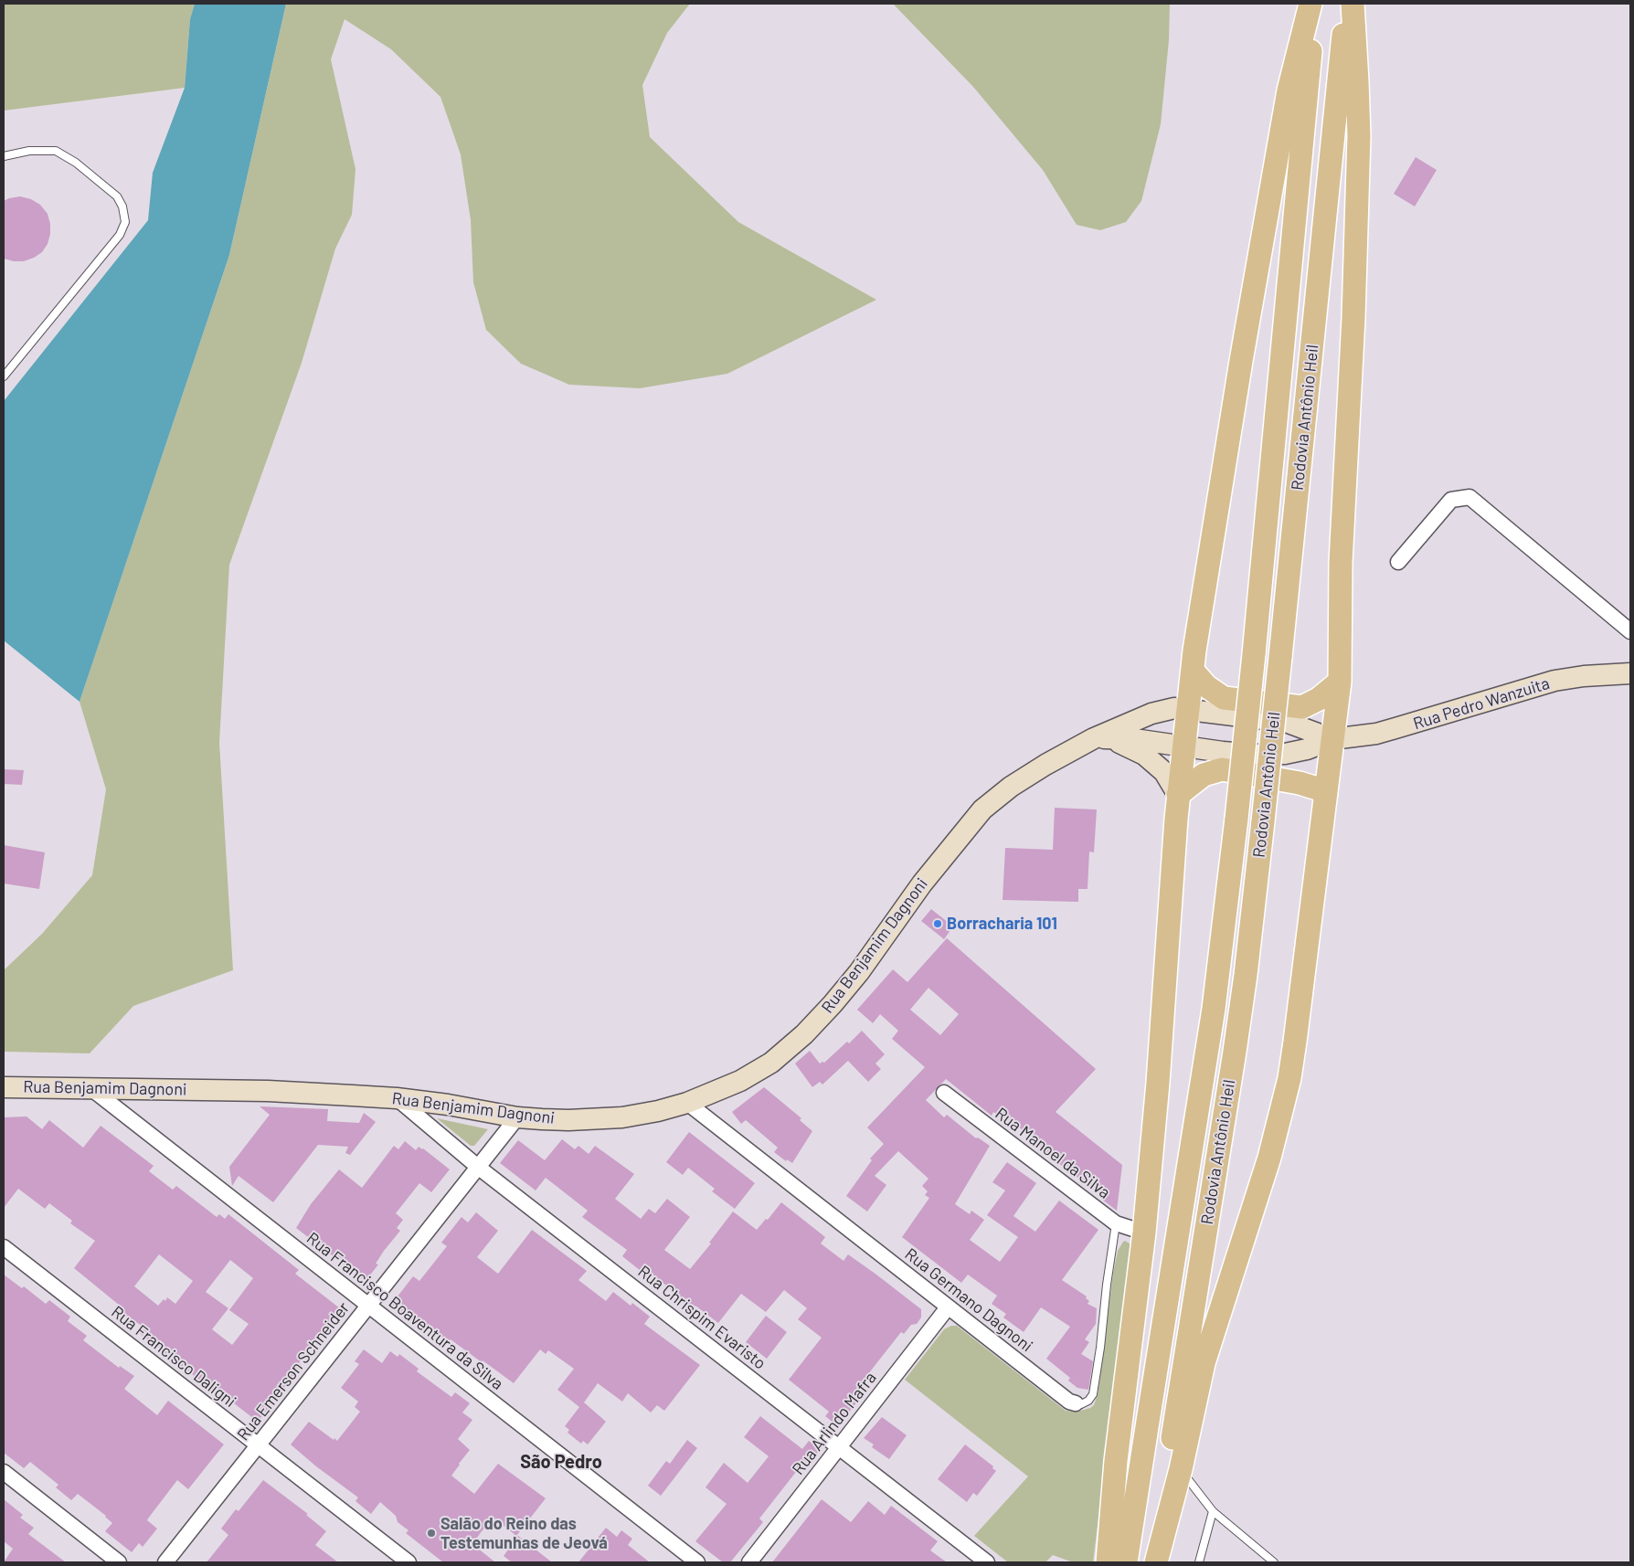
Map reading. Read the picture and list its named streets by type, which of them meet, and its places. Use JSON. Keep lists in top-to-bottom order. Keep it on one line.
{"streets":{"main road":["Rodovia Antônio Heil"],"street":["Rua Pedro Wanzuita","Rua Benjamim Dagnoni","Rua Manoel da Silva","Rua Germano Dagnoni","Rua Francisco Boaventura da Silva","Rua Chrispim Evaristo","Rua Francisco Daligni","Rua Emerson Schneider","Rua Arlindo Mafra"]},"crossings":[["Rua Pedro Wanzuita","Rua Benjamim Dagnoni"],["Rua Benjamim Dagnoni","Rua Germano Dagnoni"],["Rua Benjamim Dagnoni","Rua Francisco Boaventura da Silva"],["Rua Benjamim Dagnoni","Rua Chrispim Evaristo"],["Rua Benjamim Dagnoni","Rua Emerson Schneider"],["Rua Manoel da Silva","Rua Germano Dagnoni"],["Rua Germano Dagnoni","Rua Arlindo Mafra"],["Rua Francisco Boaventura da Silva","Rua Emerson Schneider"],["Rua Chrispim Evaristo","Rua Emerson Schneider"],["Rua Chrispim Evaristo","Rua Arlindo Mafra"],["Rua Francisco Daligni","Rua Emerson Schneider"]],"districts":["São Pedro"],"places":["Borracharia 101","Salão do Reino das Testemunhas de Jeová"]}
